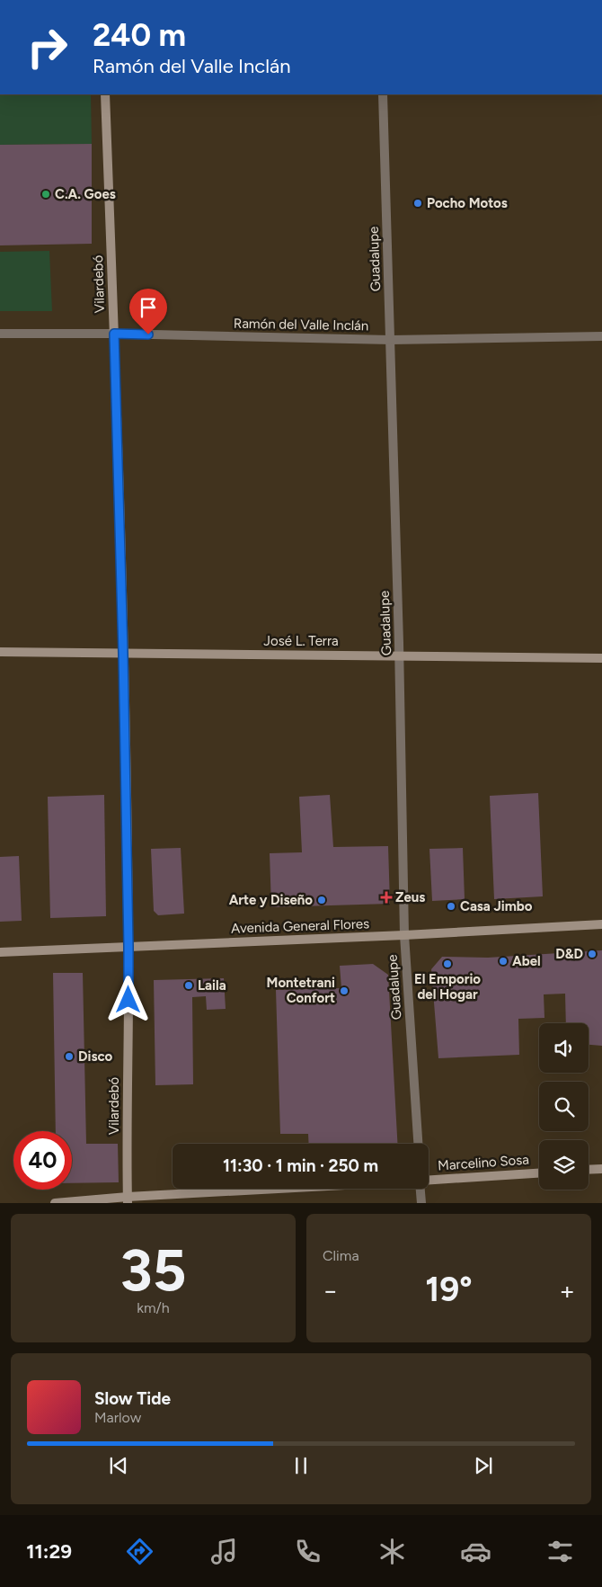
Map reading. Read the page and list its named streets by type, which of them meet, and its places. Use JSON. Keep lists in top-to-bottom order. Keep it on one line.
{"streets":{"street":["Guadalupe","Vilardebó","Ramón del Valle Inclán","José L. Terra","Avenida General Flores","Marcelino Sosa"]},"crossings":[["Guadalupe","Ramón del Valle Inclán"],["Guadalupe","José L. Terra"],["Guadalupe","Avenida General Flores"],["Vilardebó","Ramón del Valle Inclán"],["Vilardebó","José L. Terra"],["Vilardebó","Avenida General Flores"]],"places":{"other":["C.A. Goes","Pocho Motos","Arte y Diseño","Casa Jimbo","D&D","Abel","El Emporio del Hogar","Laila","Montetrani Confort","Disco"],"health":["Zeus"]},"page":{"turn":["240 m","Ramón del Valle Inclán"],"limit":"40","trip":"11:30 · 1 min · 250 m","tile":[["35","km/h"],"Clima"],"heat":["−","19°","+"],"song":["Slow Tide","Marlow"],"tabs":"11:29"}}
